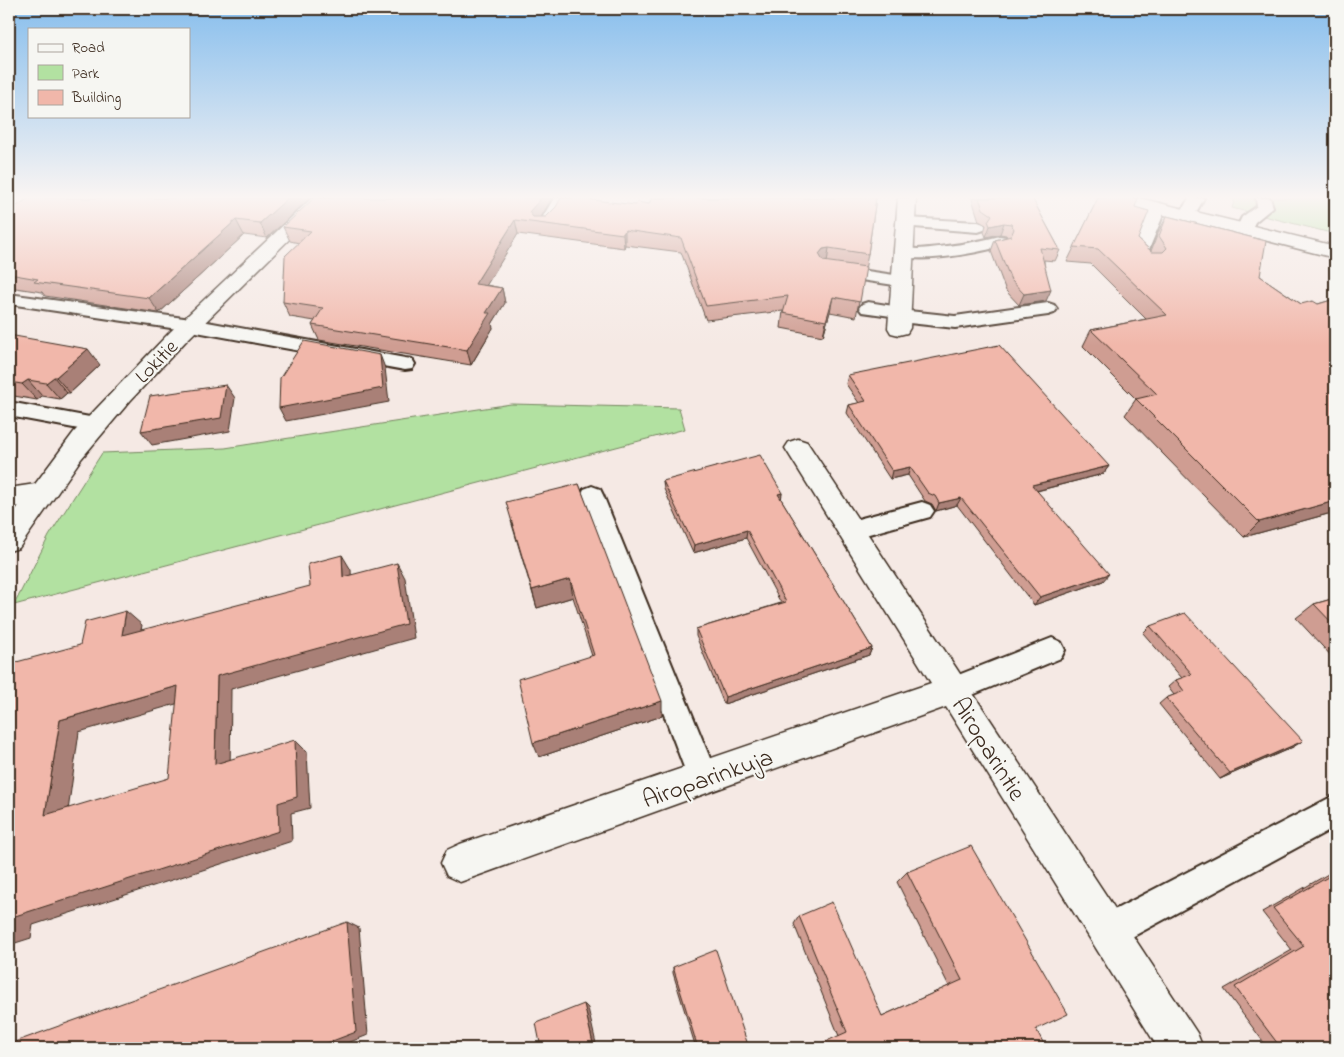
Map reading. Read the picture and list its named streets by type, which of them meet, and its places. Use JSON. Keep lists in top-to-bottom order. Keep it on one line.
{"streets":{"street":["Lokitie","Airoparintie","Airoparinkuja"]},"crossings":[["Airoparintie","Airoparinkuja"]],"legend":["Road","Park","Building"]}
